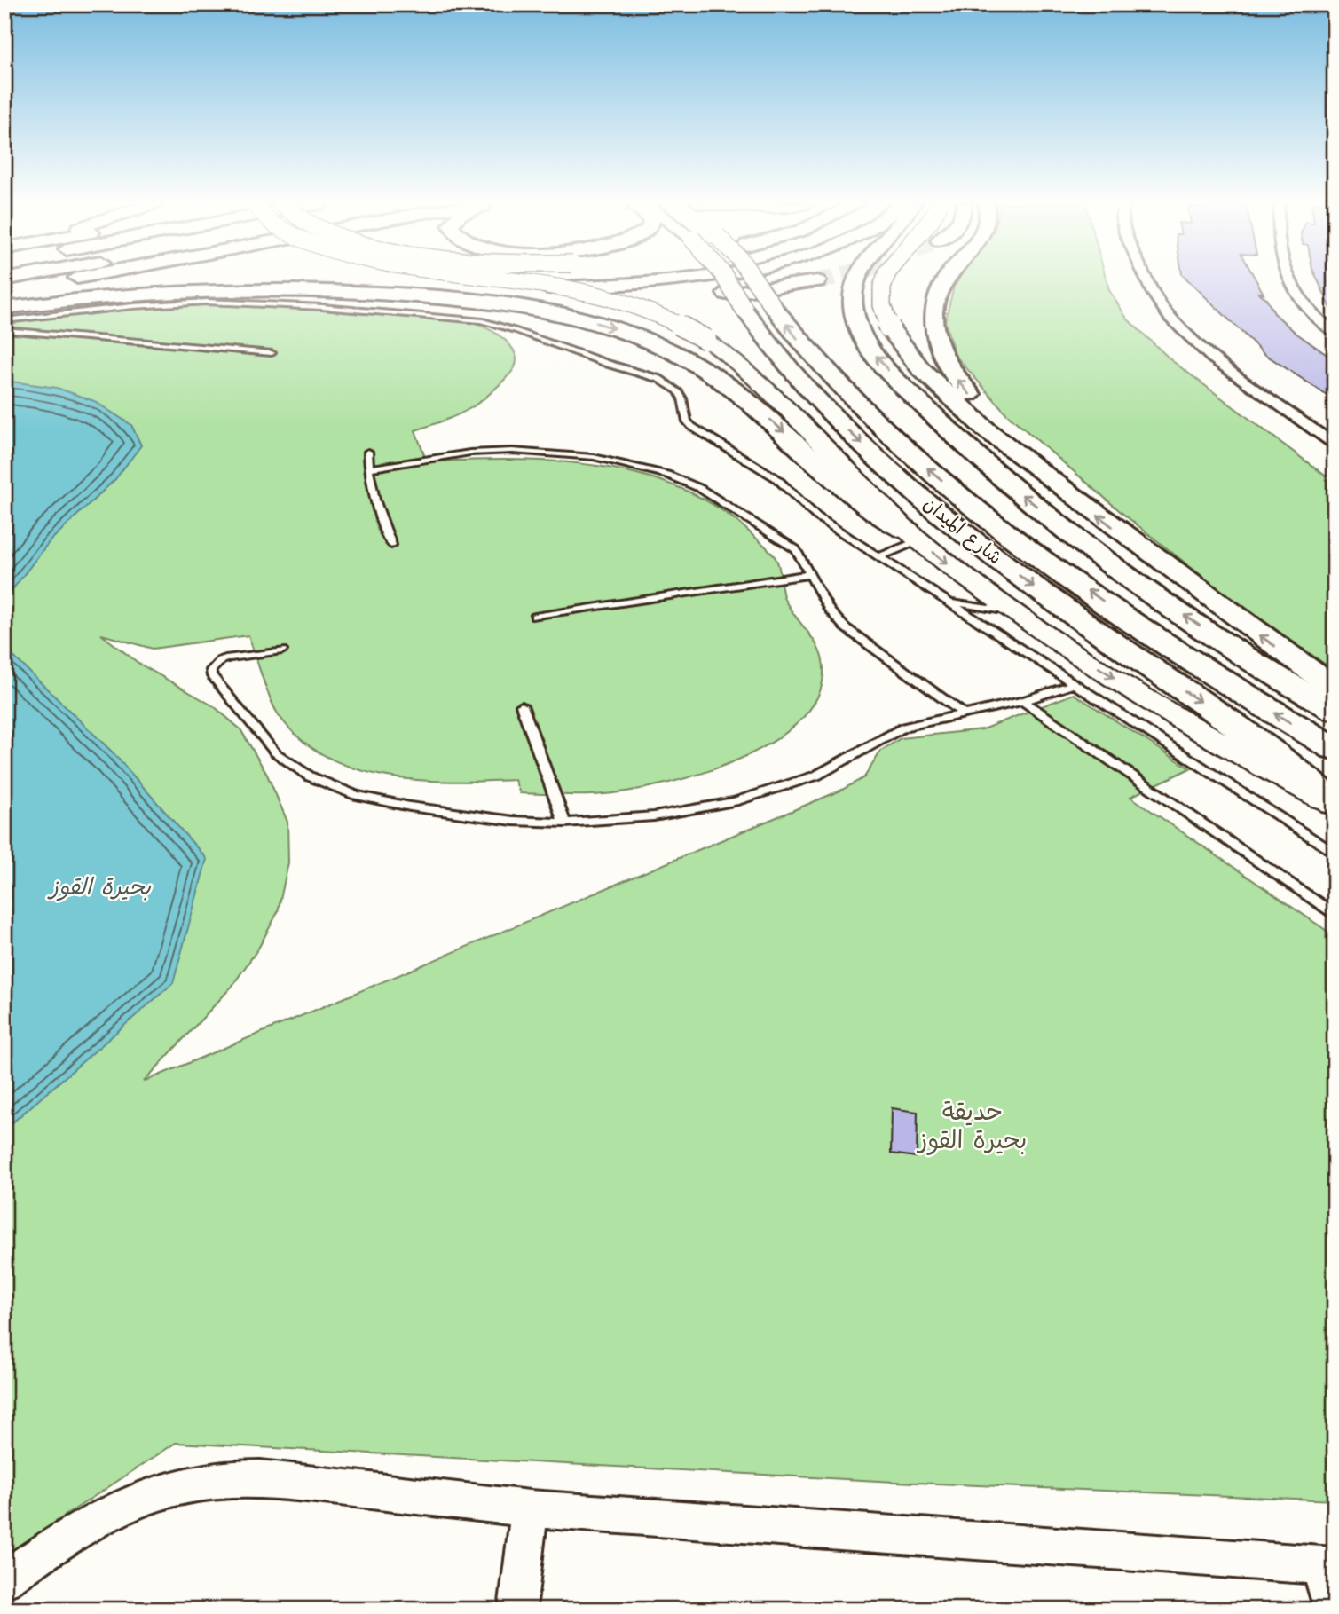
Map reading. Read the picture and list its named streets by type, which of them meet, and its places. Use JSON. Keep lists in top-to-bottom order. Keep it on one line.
{"streets":{"main road":["شارع الميدان"]},"water":["بحيرة القوز"],"parks":["حديقة بحيرة القوز"]}
